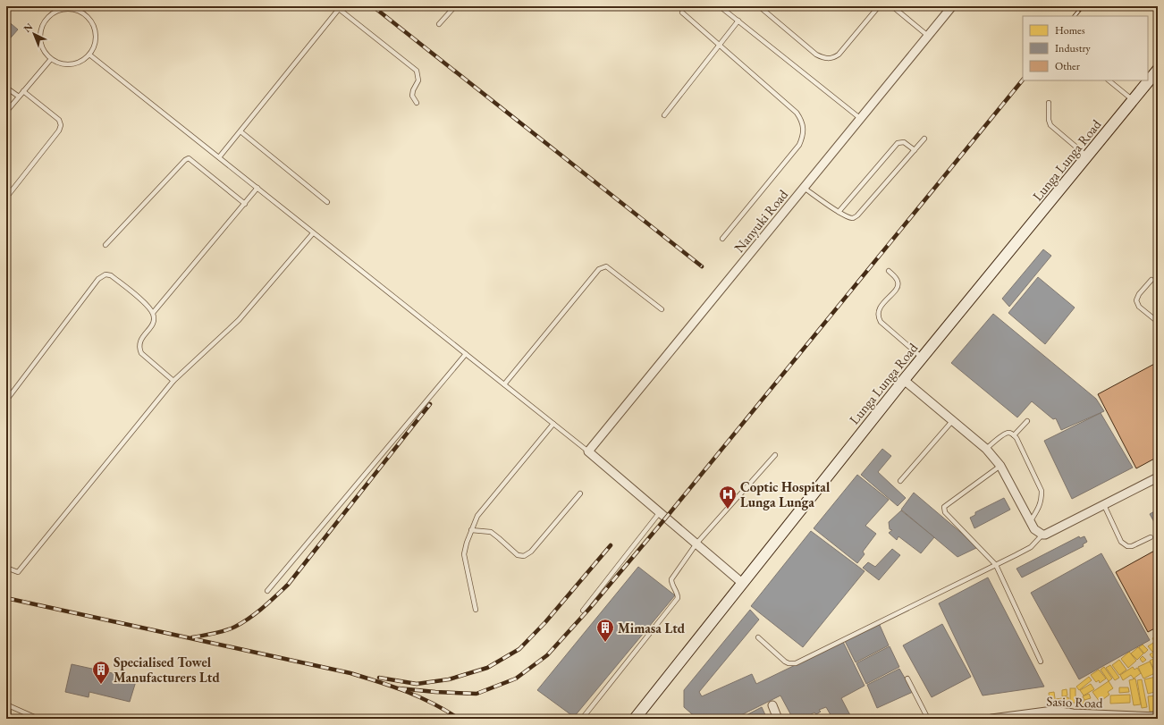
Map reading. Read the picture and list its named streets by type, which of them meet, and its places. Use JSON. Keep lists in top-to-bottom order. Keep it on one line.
{"streets":{"main road":["Lunga Lunga Road"],"street":["Nanyuki Road","Sasio Road"]},"places":{"hospital":["Coptic Hospital Lunga Lunga"],"building":["Mimasa Ltd","Specialised Towel Manufacturers Ltd"]},"legend":["Homes","Industry","Other"],"north":"top left"}
